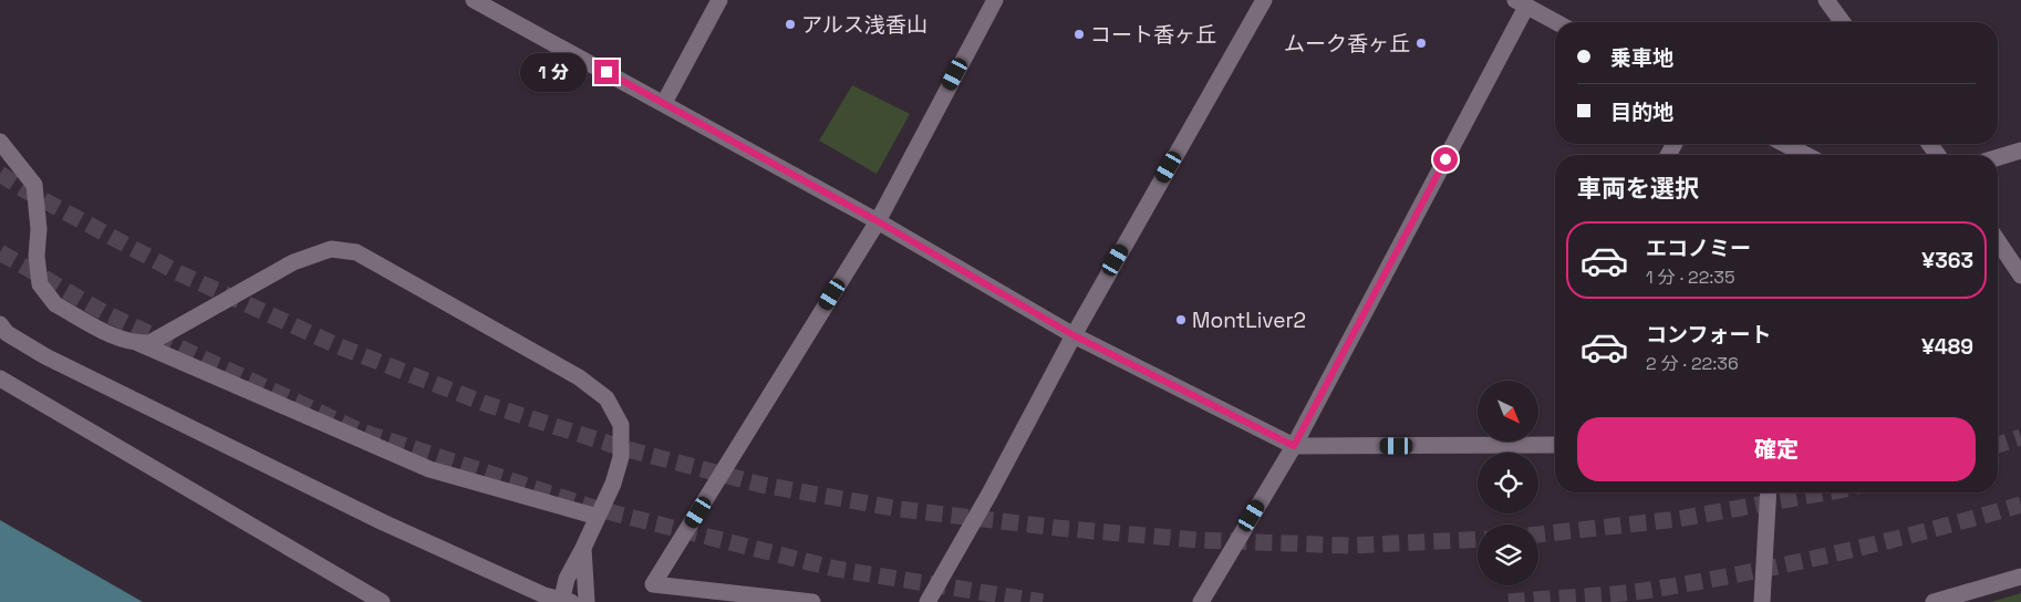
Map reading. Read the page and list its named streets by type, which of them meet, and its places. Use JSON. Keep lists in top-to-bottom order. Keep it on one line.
{"places":["アルス浅香山","コート香ヶ丘","ムーク香ヶ丘","MontLiver2"],"north":"bottom right","page":{"banner":["乗車地","目的地"],"bubble":"1 分","heading":"車両を選択","list":[{"name":"エコノミー","note":"1 分 · 22:35","value":"¥363"},{"name":"コンフォート","note":"2 分 · 22:36","value":"¥489"}],"buttons":"確定"}}
